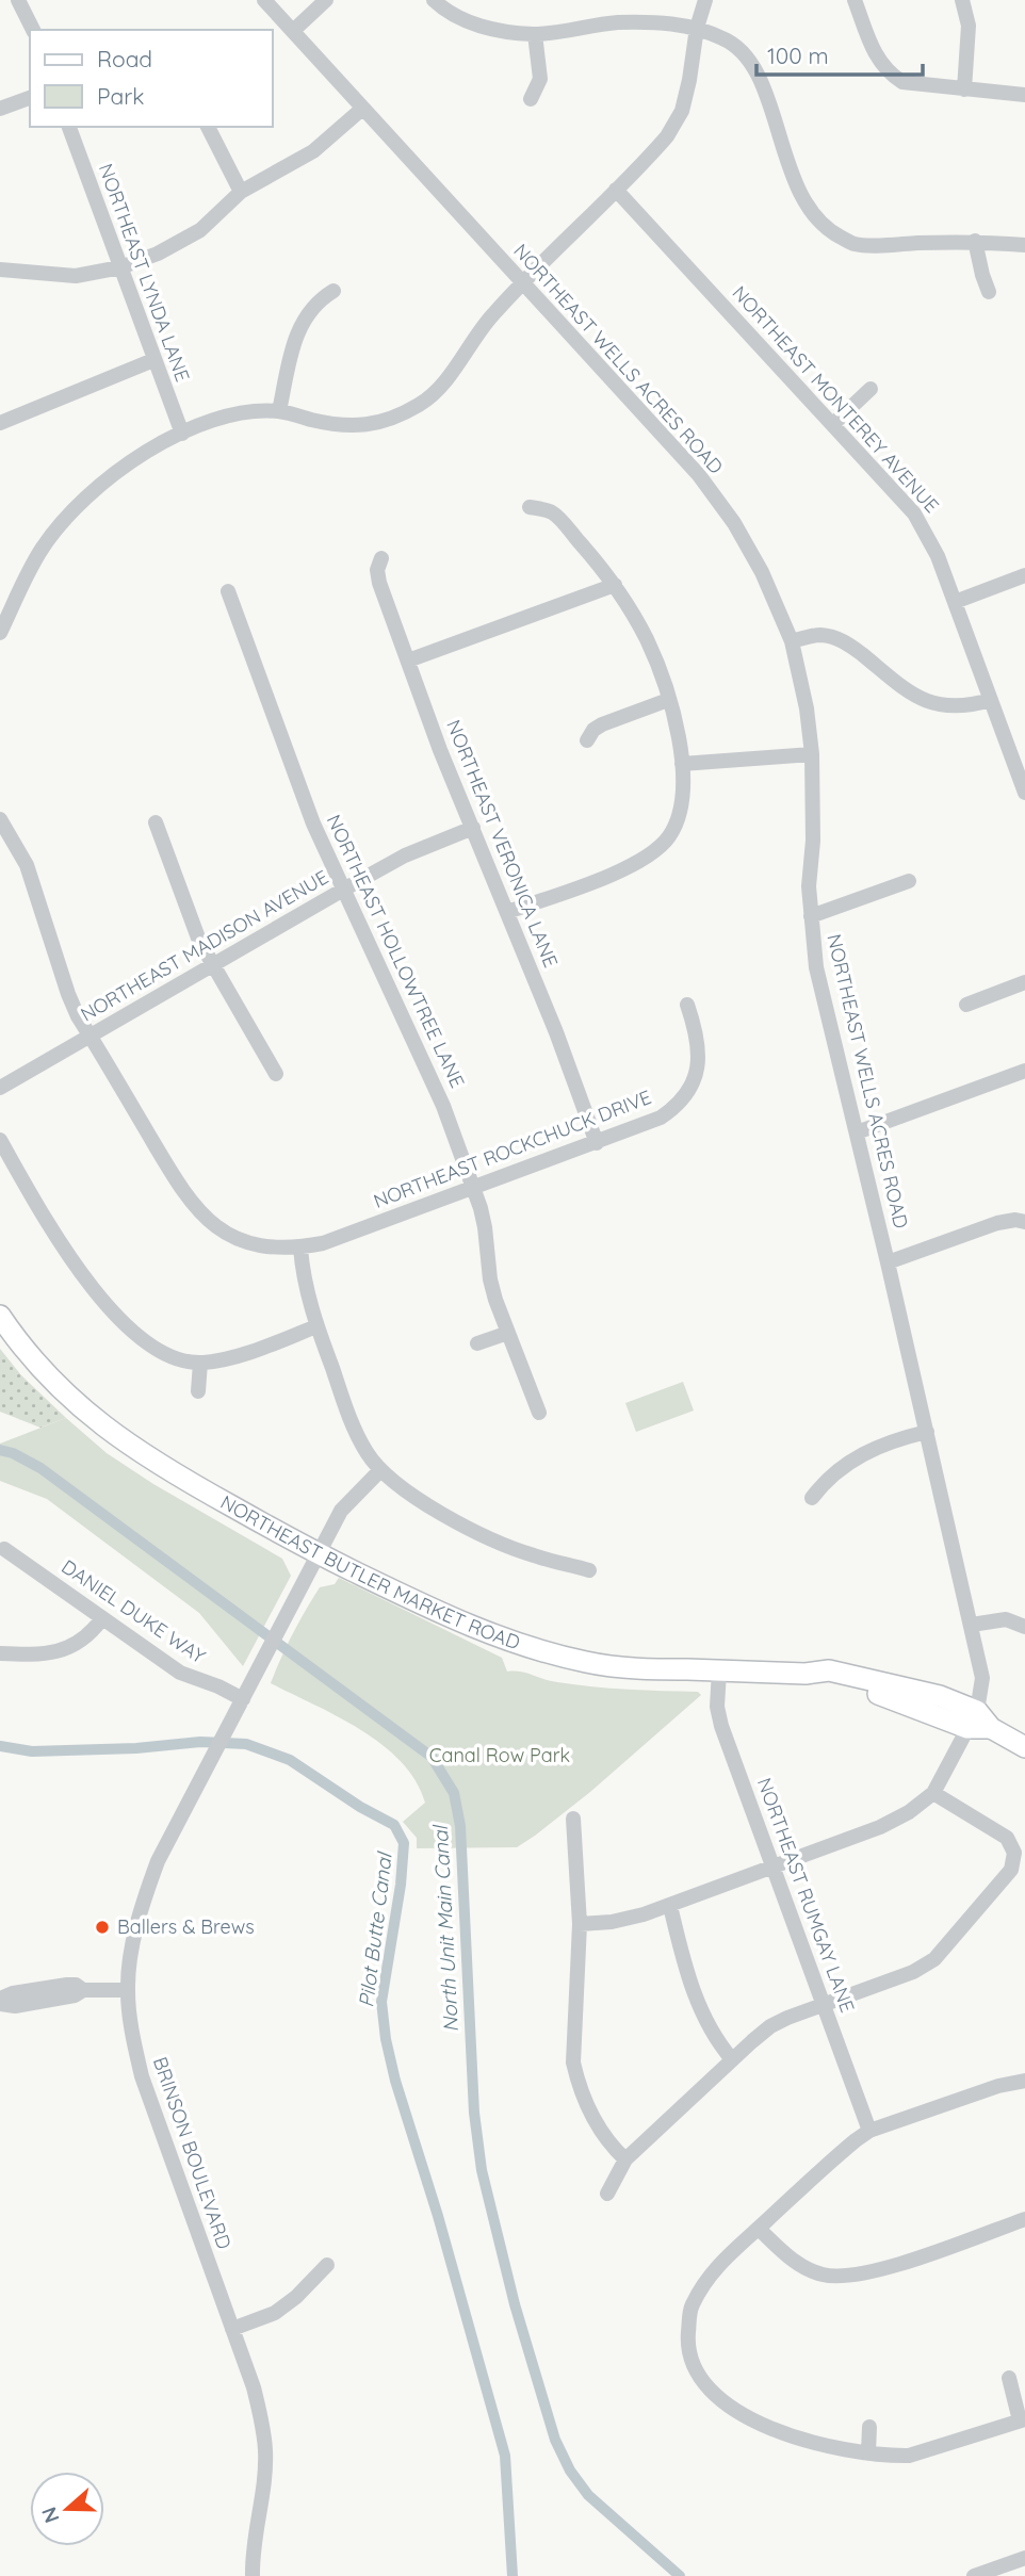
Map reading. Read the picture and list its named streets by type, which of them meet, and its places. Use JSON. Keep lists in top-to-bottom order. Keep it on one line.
{"streets":{"main road":["NORTHEAST BUTLER MARKET ROAD"],"street":["NORTHEAST LYNDA LANE","NORTHEAST WELLS ACRES ROAD","NORTHEAST MONTEREY AVENUE","NORTHEAST VERONICA LANE","NORTHEAST MADISON AVENUE","NORTHEAST HOLLOWTREE LANE","NORTHEAST ROCKCHUCK DRIVE","DANIEL DUKE WAY","NORTHEAST RUMGAY LANE","BRINSON BOULEVARD"]},"crossings":[["NORTHEAST WELLS ACRES ROAD","NORTHEAST BUTLER MARKET ROAD"],["NORTHEAST VERONICA LANE","NORTHEAST MADISON AVENUE"],["NORTHEAST VERONICA LANE","NORTHEAST ROCKCHUCK DRIVE"],["NORTHEAST MADISON AVENUE","NORTHEAST HOLLOWTREE LANE"],["NORTHEAST MADISON AVENUE","NORTHEAST ROCKCHUCK DRIVE"],["NORTHEAST HOLLOWTREE LANE","NORTHEAST ROCKCHUCK DRIVE"],["NORTHEAST BUTLER MARKET ROAD","NORTHEAST RUMGAY LANE"],["NORTHEAST BUTLER MARKET ROAD","BRINSON BOULEVARD"],["DANIEL DUKE WAY","BRINSON BOULEVARD"]],"water":["North Unit Main Canal","Pilot Butte Canal"],"parks":["Canal Row Park"],"places":["Ballers & Brews"],"legend":["Road","Park"],"scale_bar":"100 m","north":"left"}
